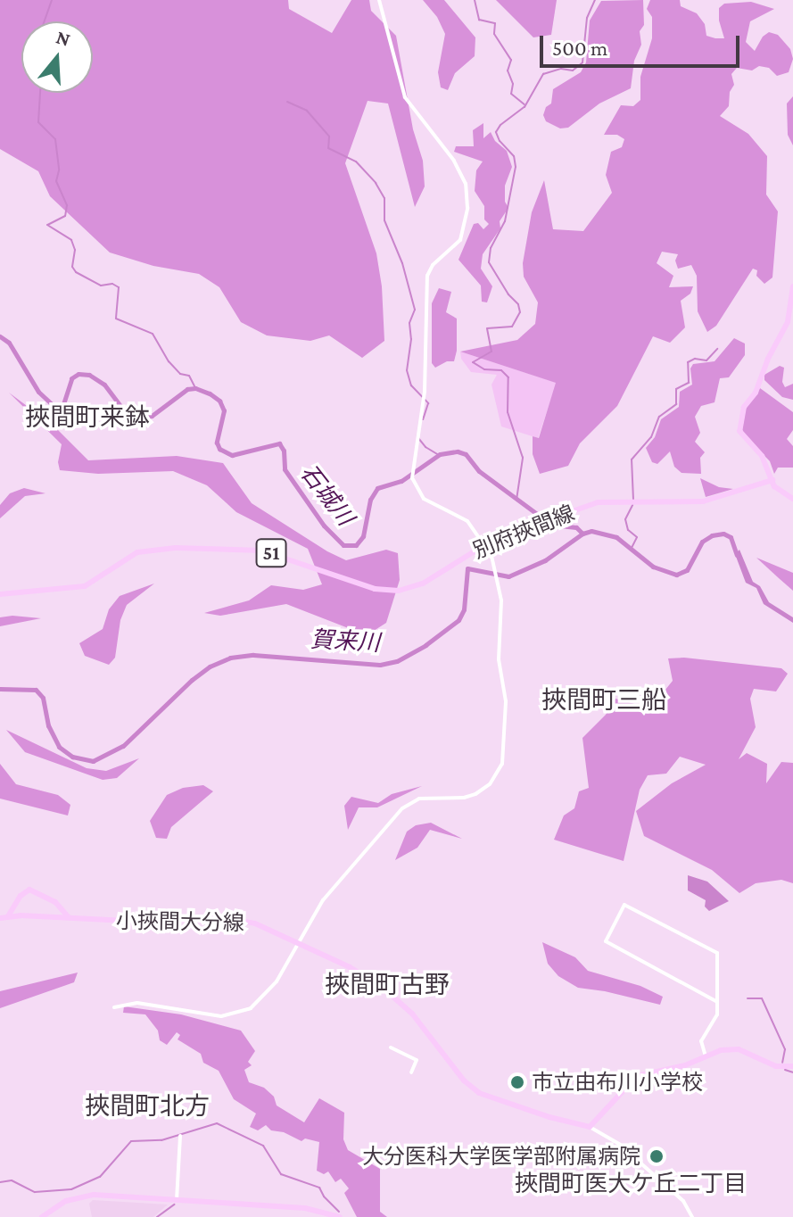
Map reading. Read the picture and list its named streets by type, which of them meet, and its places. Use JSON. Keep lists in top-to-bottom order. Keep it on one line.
{"streets":{"main road":["別府挾間線","51","小挾間大分線"]},"districts":["挾間町来鉢","挾間町三船","挾間町古野","挾間町北方","挾間町医大ケ丘二丁目"],"water":["石城川","賀来川"],"places":["市立由布川小学校","大分医科大学医学部附属病院"],"scale_bar":"500 m","north":"top"}
